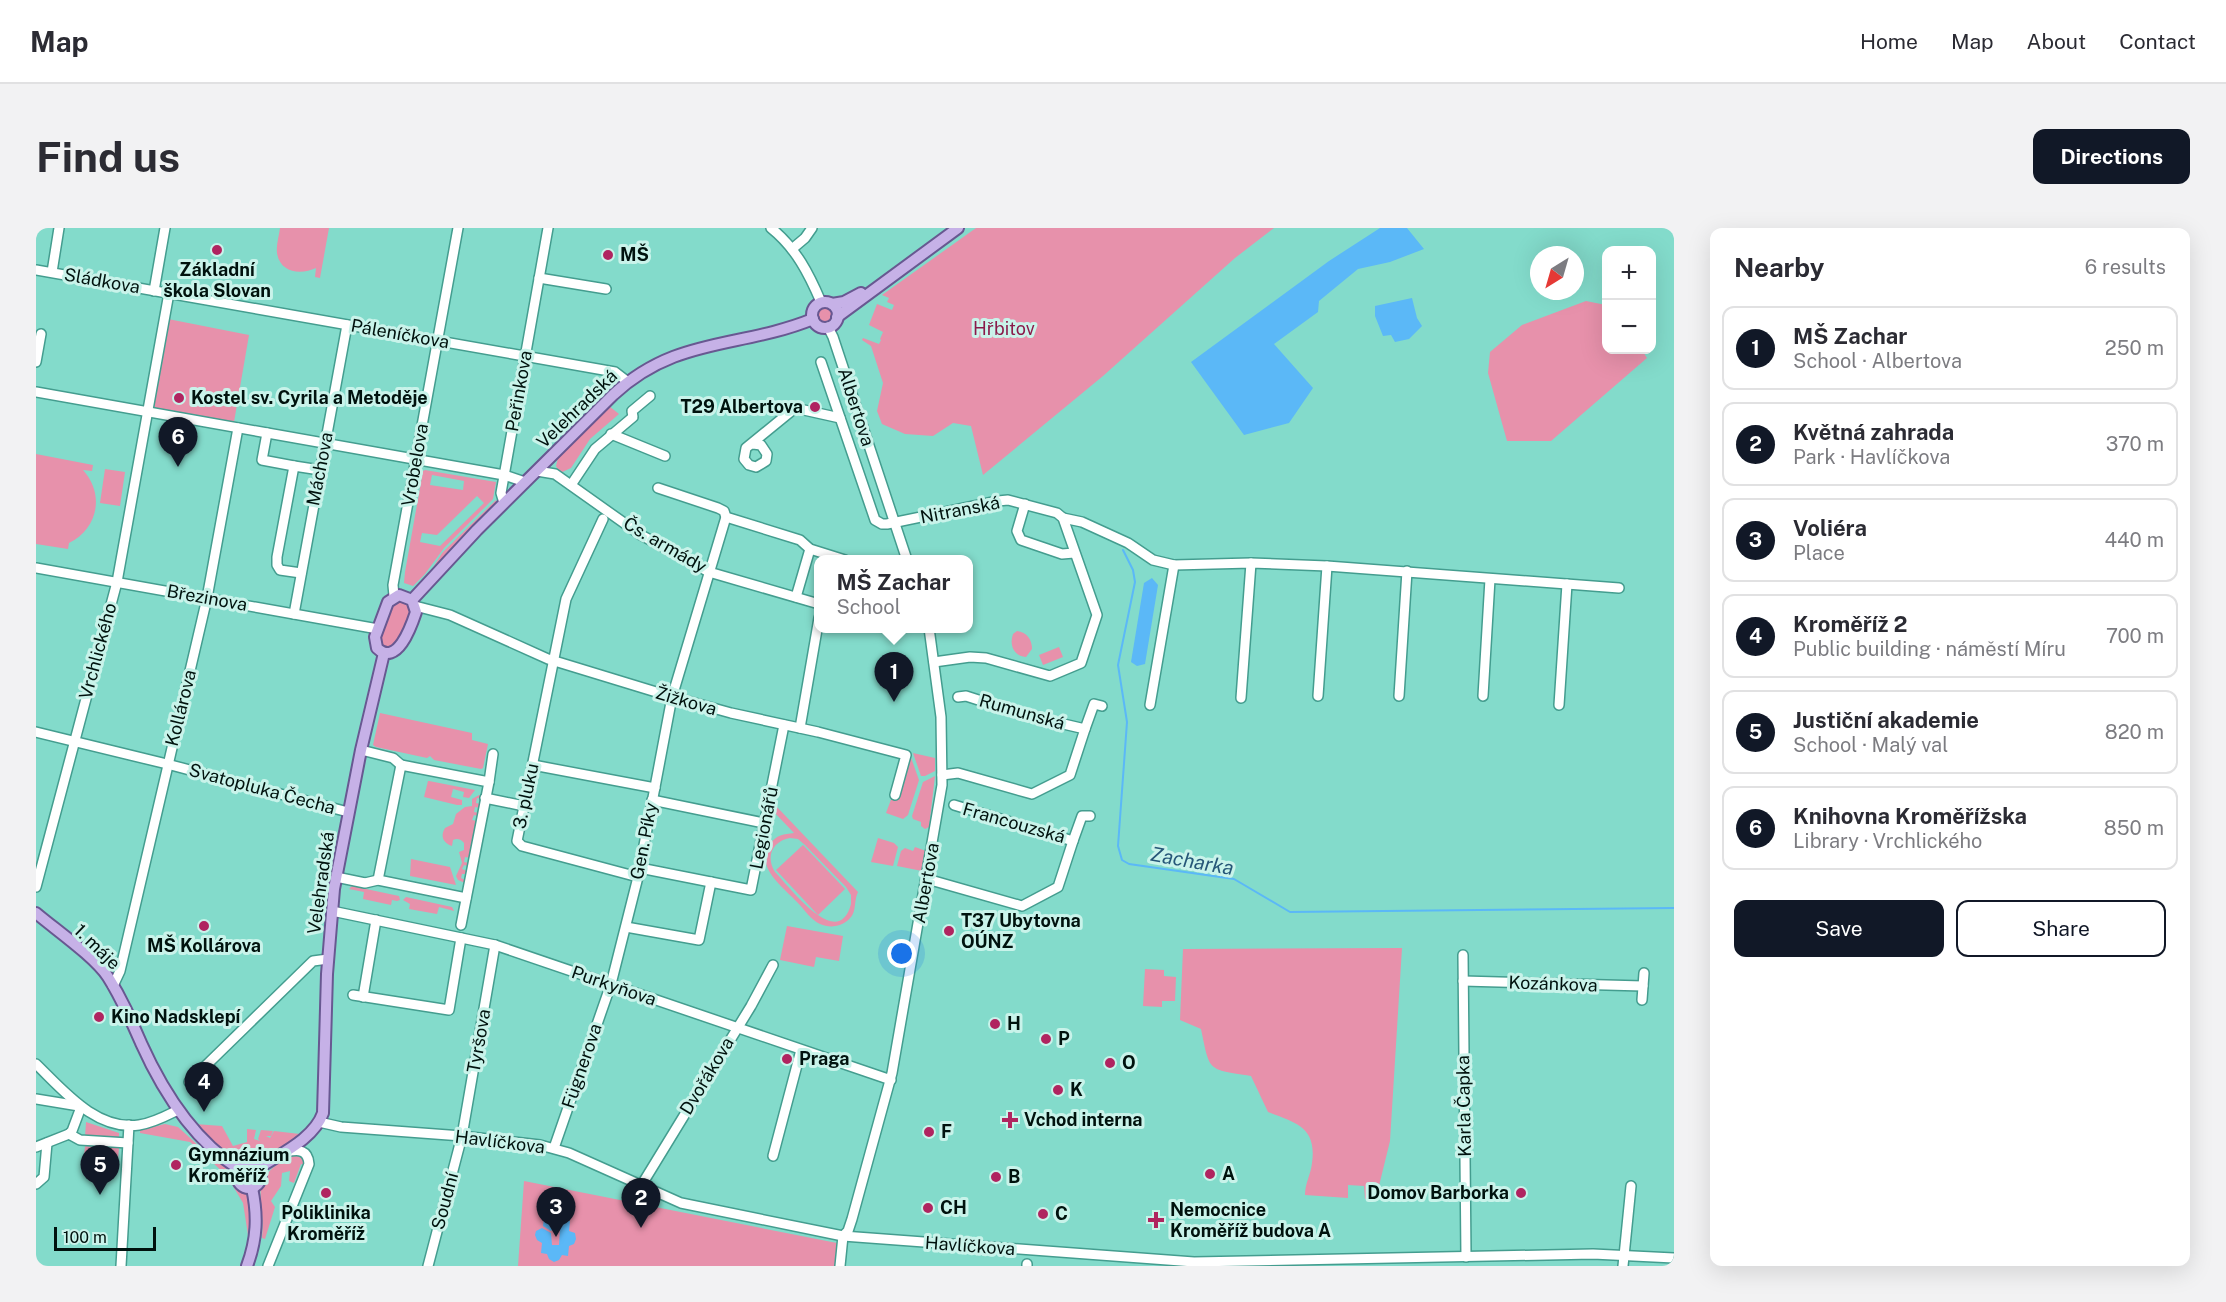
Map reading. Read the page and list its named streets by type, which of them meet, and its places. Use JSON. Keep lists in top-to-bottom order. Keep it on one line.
{"streets":{"main road":["Velehradská","1. máje"],"street":["Sládkova","Páleníčkova","Peřinkova","Albertova","Vrobelova","Máchova","Nitranská","Čs. armády","Březinova","Vrchlického","Žižkova","Kollárova","Rumunská","Svatopluka Čecha","3. pluku","Francouzská","Legionářů","Gen. Píky","Kozánkova","Purkyňova","Tyršova","Fügnerova","Dvořákova","Karla Čapka","Havlíčkova","Soudní"]},"crossings":[["Sládkova","Páleníčkova"],["Sládkova","Vrchlického"],["Páleníčkova","Peřinkova"],["Páleníčkova","Velehradská"],["Páleníčkova","Vrobelova"],["Páleníčkova","Máchova"],["Páleníčkova","Vrchlického"],["Peřinkova","Velehradská"],["Albertova","Velehradská"],["Albertova","Nitranská"],["Albertova","Rumunská"],["Albertova","Francouzská"],["Albertova","Purkyňova"],["Albertova","Havlíčkova"],["Velehradská","Březinova"],["Velehradská","Žižkova"],["Velehradská","Svatopluka Čecha"],["Velehradská","Purkyňova"],["Velehradská","Havlíčkova"],["Máchova","Březinova"],["Čs. armády","Gen. Píky"],["Březinova","Vrchlického"],["Březinova","Kollárova"],["Vrchlického","Svatopluka Čecha"],["Žižkova","3. pluku"],["Žižkova","Legionářů"],["Žižkova","Gen. Píky"],["Kollárova","Svatopluka Čecha"],["Kollárova","1. máje"],["3. pluku","Legionářů"],["3. pluku","Gen. Píky"],["Legionářů","Gen. Píky"],["Gen. Píky","Purkyňova"],["Gen. Píky","Fügnerova"],["Kozánkova","Karla Čapka"],["Purkyňova","Tyršova"],["Purkyňova","Fügnerova"],["Purkyňova","Dvořákova"],["Tyršova","Havlíčkova"],["Tyršova","Soudní"],["Fügnerova","Havlíčkova"],["Dvořákova","Havlíčkova"],["Karla Čapka","Havlíčkova"],["Havlíčkova","Soudní"]],"water":["Zacharka"],"parks":["Hřbitov"],"places":{"other":["Základní škola Slovan","MŠ","Kostel sv. Cyrila a Metoděje","T29 Albertova","MŠ Kollárova","T37 Ubytovna OÚNZ","Kino Nadsklepí","H","P","Praga","O","K","F","Gymnázium Kroměříž","A","B","Poliklinika Kroměříž","Domov Barborka","CH","C"],"health":["Vchod interna","Nemocnice Kroměříž budova A"]},"scale_bar":"100 m","north":"bottom left","page":{"header":"Map","nav":["Home","Map","About","Contact"],"buttons":["Directions",["Save","Share"]],"title":"Find us","heading":["Nearby","6 results"],"map_buttons":["+","−"],"list":[{"mark":"1","name":"MŠ Zachar","note":"School · Albertova","value":"250 m"},{"mark":"2","name":"Květná zahrada","note":"Park · Havlíčkova","value":"370 m"},{"mark":"3","name":"Voliéra","note":"Place","value":"440 m"},{"mark":"4","name":"Kroměříž 2","note":"Public building · náměstí Míru","value":"700 m"},{"mark":"5","name":"Justiční akademie","note":"School · Malý val","value":"820 m"},{"mark":"6","name":"Knihovna Kroměřížska","note":"Library · Vrchlického","value":"850 m"}],"pins":["6","1","4","5","2","3"],"popup":["MŠ Zachar","School"],"scale":"100 m"}}
